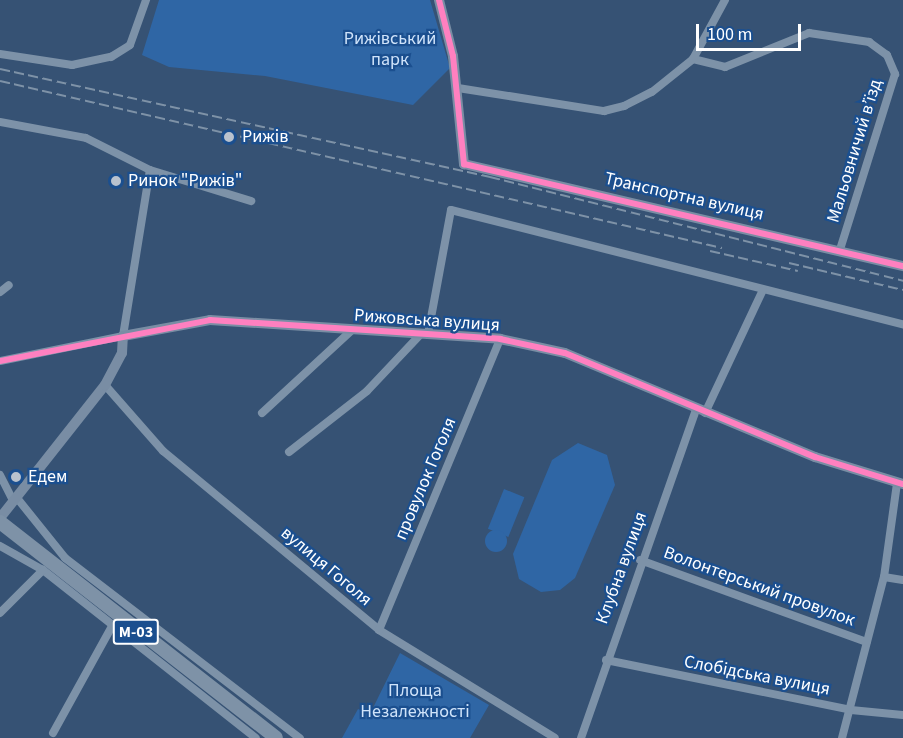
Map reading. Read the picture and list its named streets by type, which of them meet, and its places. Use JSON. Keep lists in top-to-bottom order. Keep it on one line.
{"streets":{"highway":["М-03"],"street":["Мальовничий в’їзд","Транспортна вулиця","Рижовська вулиця","провулок Гоголя","вулиця Гоголя","Клубна вулиця","Волонтерський провулок","Слобідська вулиця"]},"crossings":[["Мальовничий в’їзд","Транспортна вулиця"],["Рижовська вулиця","провулок Гоголя"],["Рижовська вулиця","Клубна вулиця"],["провулок Гоголя","вулиця Гоголя"],["Клубна вулиця","Волонтерський провулок"],["Клубна вулиця","Слобідська вулиця"]],"parks":["Рижівський парк","Площа Незалежності"],"places":["Рижів","Ринок \"Рижів\"","Едем"],"scale_bar":"100 m"}
